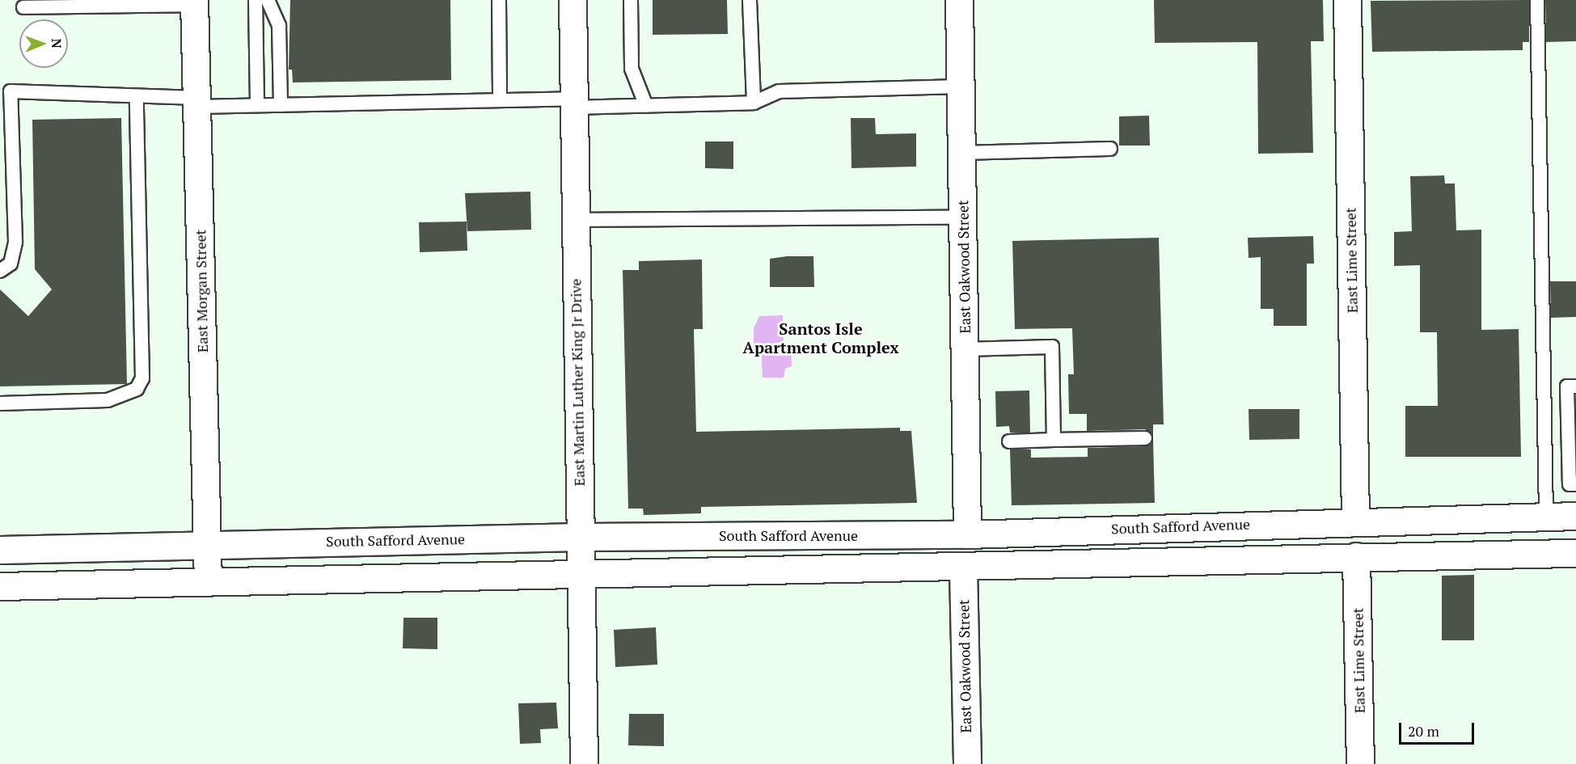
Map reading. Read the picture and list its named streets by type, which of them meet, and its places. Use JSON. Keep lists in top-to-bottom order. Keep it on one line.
{"streets":{"street":["East Lime Street","East Oakwood Street","East Morgan Street","East Martin Luther King Jr Drive","South Safford Avenue"]},"crossings":[["East Lime Street","South Safford Avenue"],["East Oakwood Street","South Safford Avenue"],["East Morgan Street","South Safford Avenue"],["East Martin Luther King Jr Drive","South Safford Avenue"]],"districts":["Santos Isle Apartment Complex"],"scale_bar":"20 m","north":"right"}
